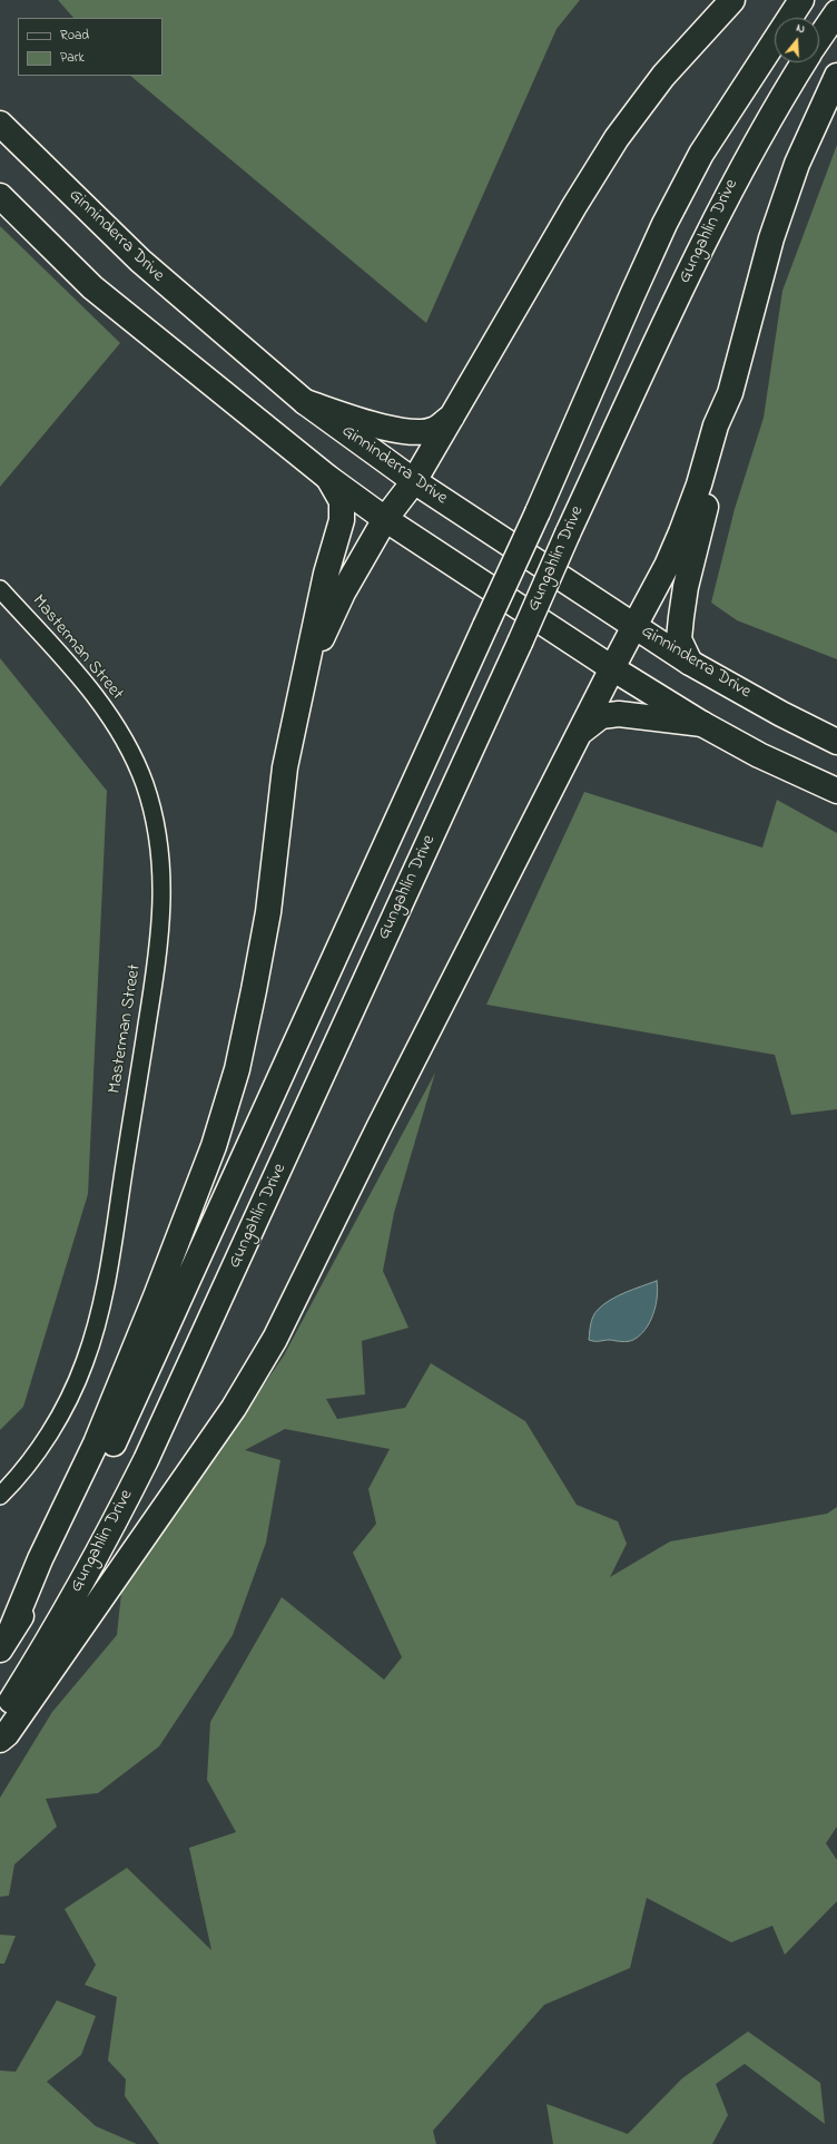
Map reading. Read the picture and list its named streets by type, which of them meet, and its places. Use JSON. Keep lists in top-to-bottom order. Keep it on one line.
{"streets":{"main road":["Gungahlin Drive","Ginninderra Drive"],"street":["Masterman Street"]},"legend":["Road","Park"],"north":"top"}
